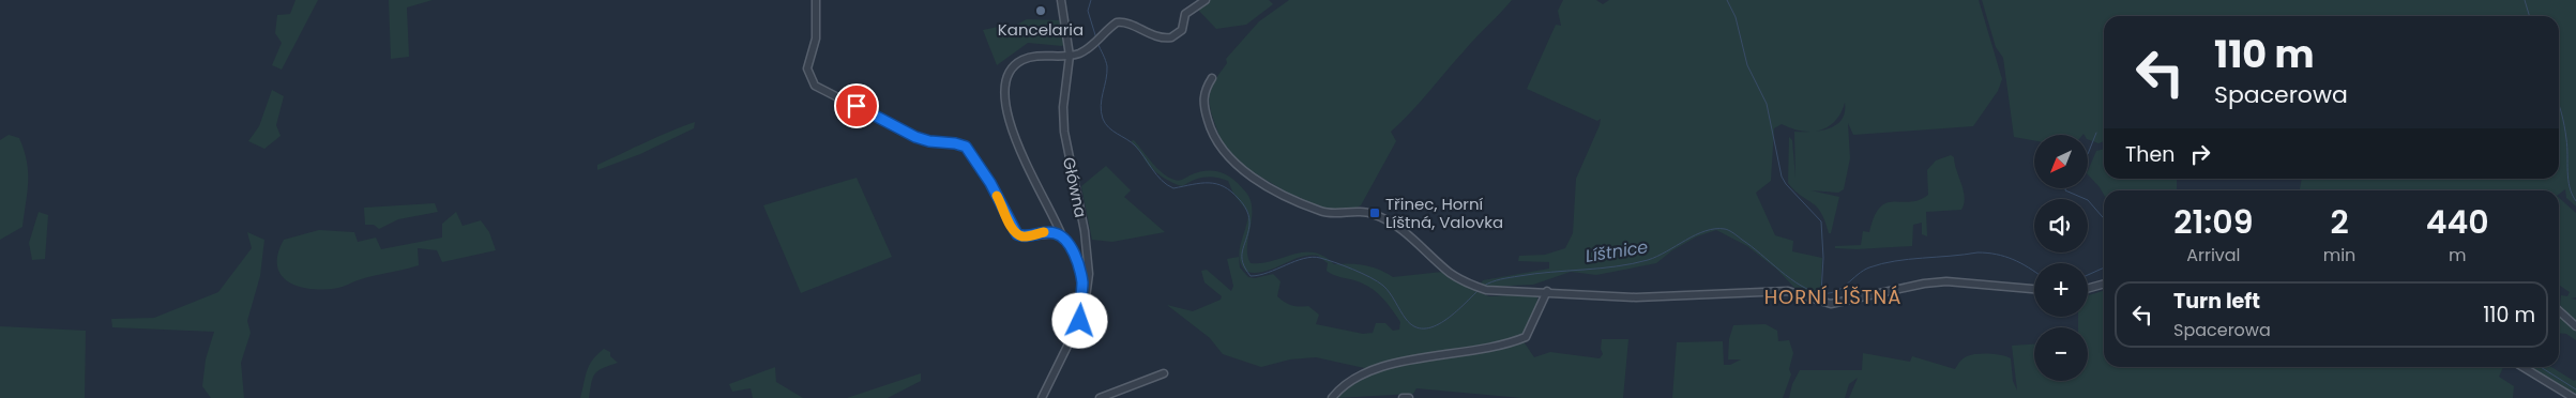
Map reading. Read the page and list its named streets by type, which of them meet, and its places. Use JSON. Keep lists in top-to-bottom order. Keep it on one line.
{"streets":{"street":["Główna"]},"districts":["HORNÍ LÍŠTNÁ"],"water":["Líštnice"],"places":{"other":["Kancelaria"],"transit":["Třinec, Horní Líštná, Valovka"]},"north":"bottom left","page":{"turn":["110 m","Spacerowa"],"then":"Then","map_buttons":["+","−"],"eta":["21:09","Arrival","2","min","440","m"],"list":[{"name":"Turn left","note":"Spacerowa","value":"110 m"}]}}
